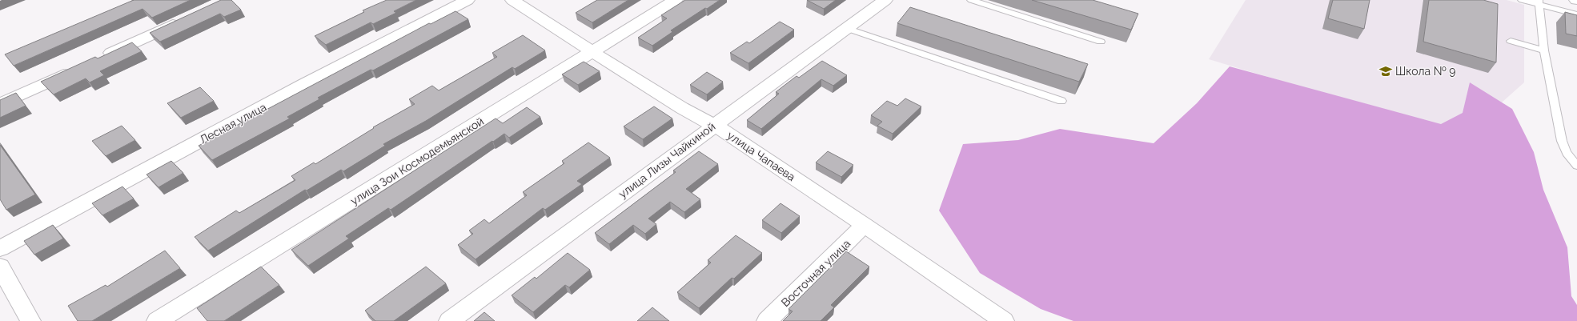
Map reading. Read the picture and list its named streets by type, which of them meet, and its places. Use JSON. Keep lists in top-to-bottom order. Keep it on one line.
{"streets":{"street":["Лесная улица","улица Чапаева","улица Лизы Чайкиной","улица Зои Космодемьянской","Восточная улица"]},"crossings":[["улица Чапаева","улица Лизы Чайкиной"],["улица Чапаева","улица Зои Космодемьянской"],["улица Чапаева","Восточная улица"]],"places":{"school or university":["Школа № 9"]}}
